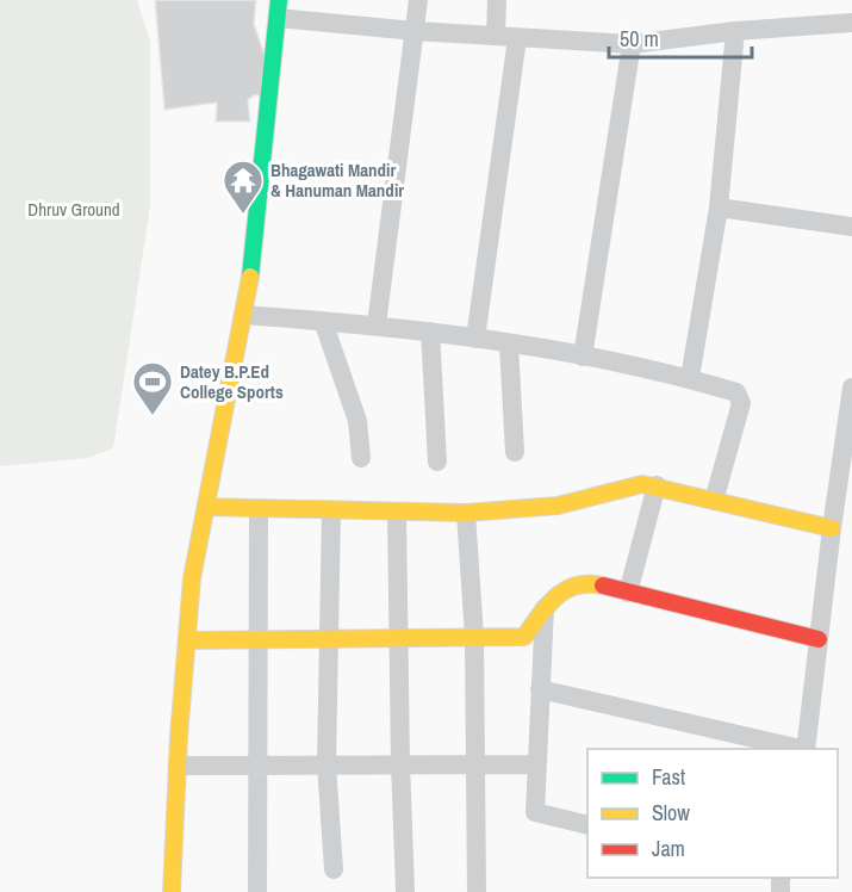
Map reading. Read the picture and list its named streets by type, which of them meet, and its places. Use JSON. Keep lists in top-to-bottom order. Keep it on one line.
{"parks":["Dhruv Ground"],"places":{"temple":["Bhagawati Mandir & Hanuman Mandir"],"sports":["Datey B.P.Ed College Sports"]},"legend":["Fast","Slow","Jam"],"scale_bar":"50 m"}
